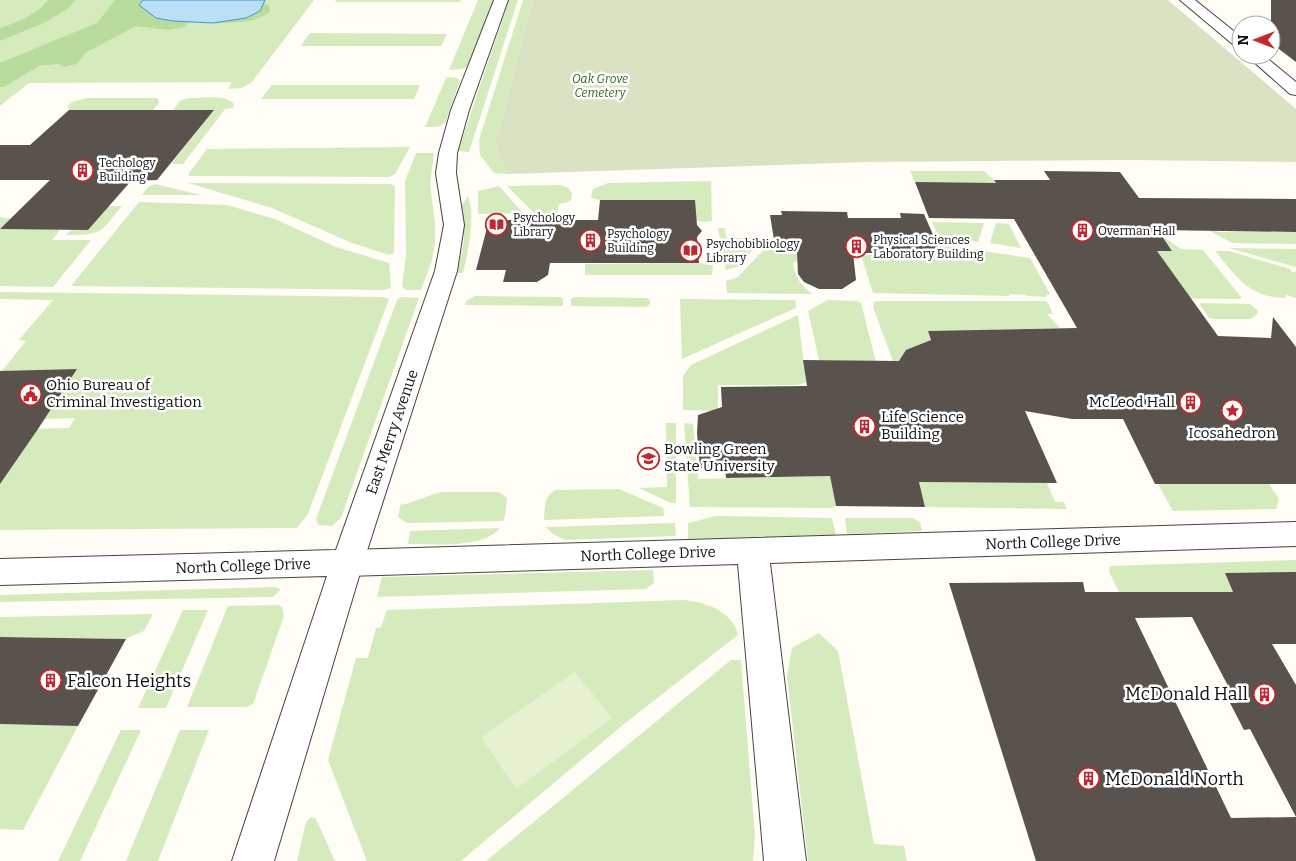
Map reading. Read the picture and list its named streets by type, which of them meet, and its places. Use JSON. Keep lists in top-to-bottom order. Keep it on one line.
{"streets":{"street":["East Merry Avenue","North College Drive"]},"crossings":[["East Merry Avenue","North College Drive"]],"parks":["Oak Grove Cemetery"],"places":{"building":["Techology Building","Overman Hall","Psychology Building","Physical Sciences Laboratory Building","McLeod Hall","Life Science Building","Falcon Heights","McDonald Hall","McDonald North"],"library":["Psychology Library","Psychobibliology Library"],"public building":["Ohio Bureau of Criminal Investigation"],"place":["Icosahedron"],"school or university":["Bowling Green State University"]},"north":"left"}
